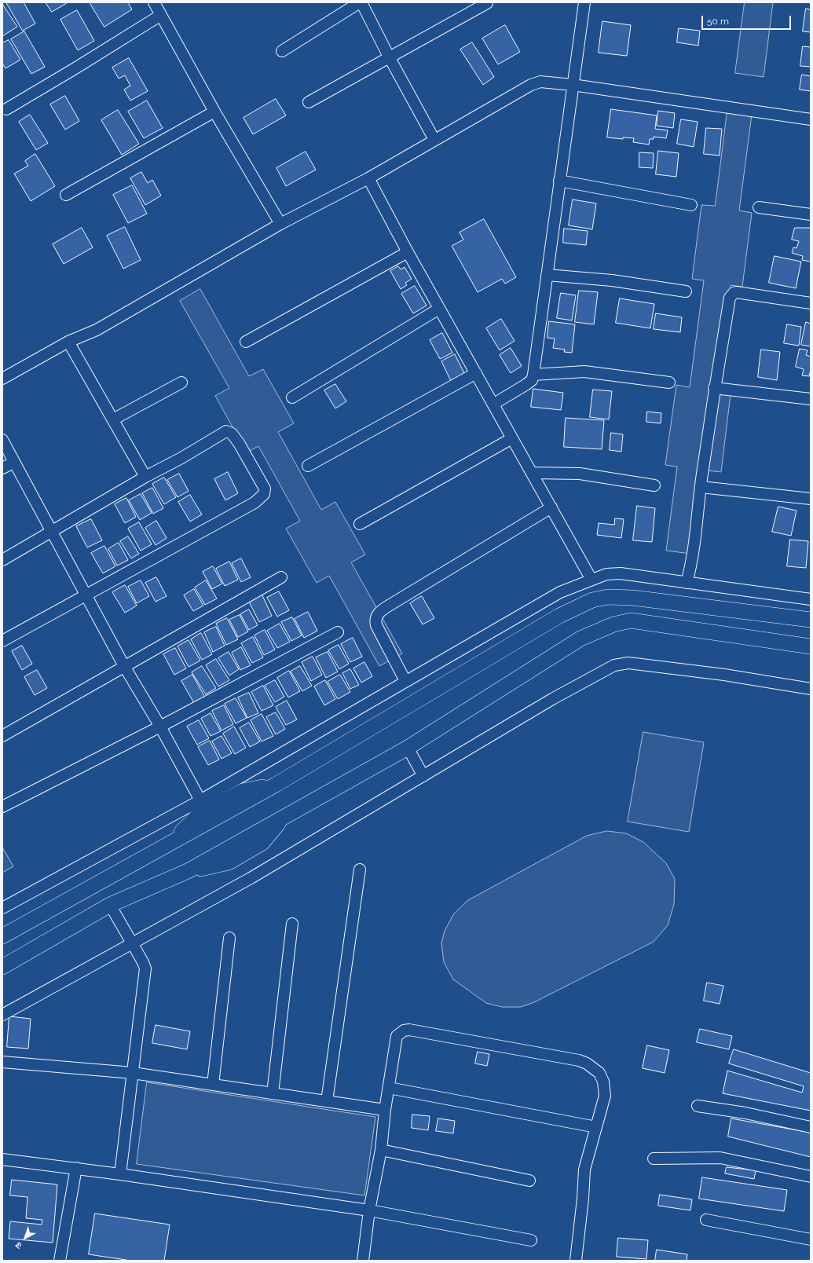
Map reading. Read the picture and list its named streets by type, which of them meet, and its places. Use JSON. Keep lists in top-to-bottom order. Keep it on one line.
{"scale_bar":"50 m","north":"bottom left"}
